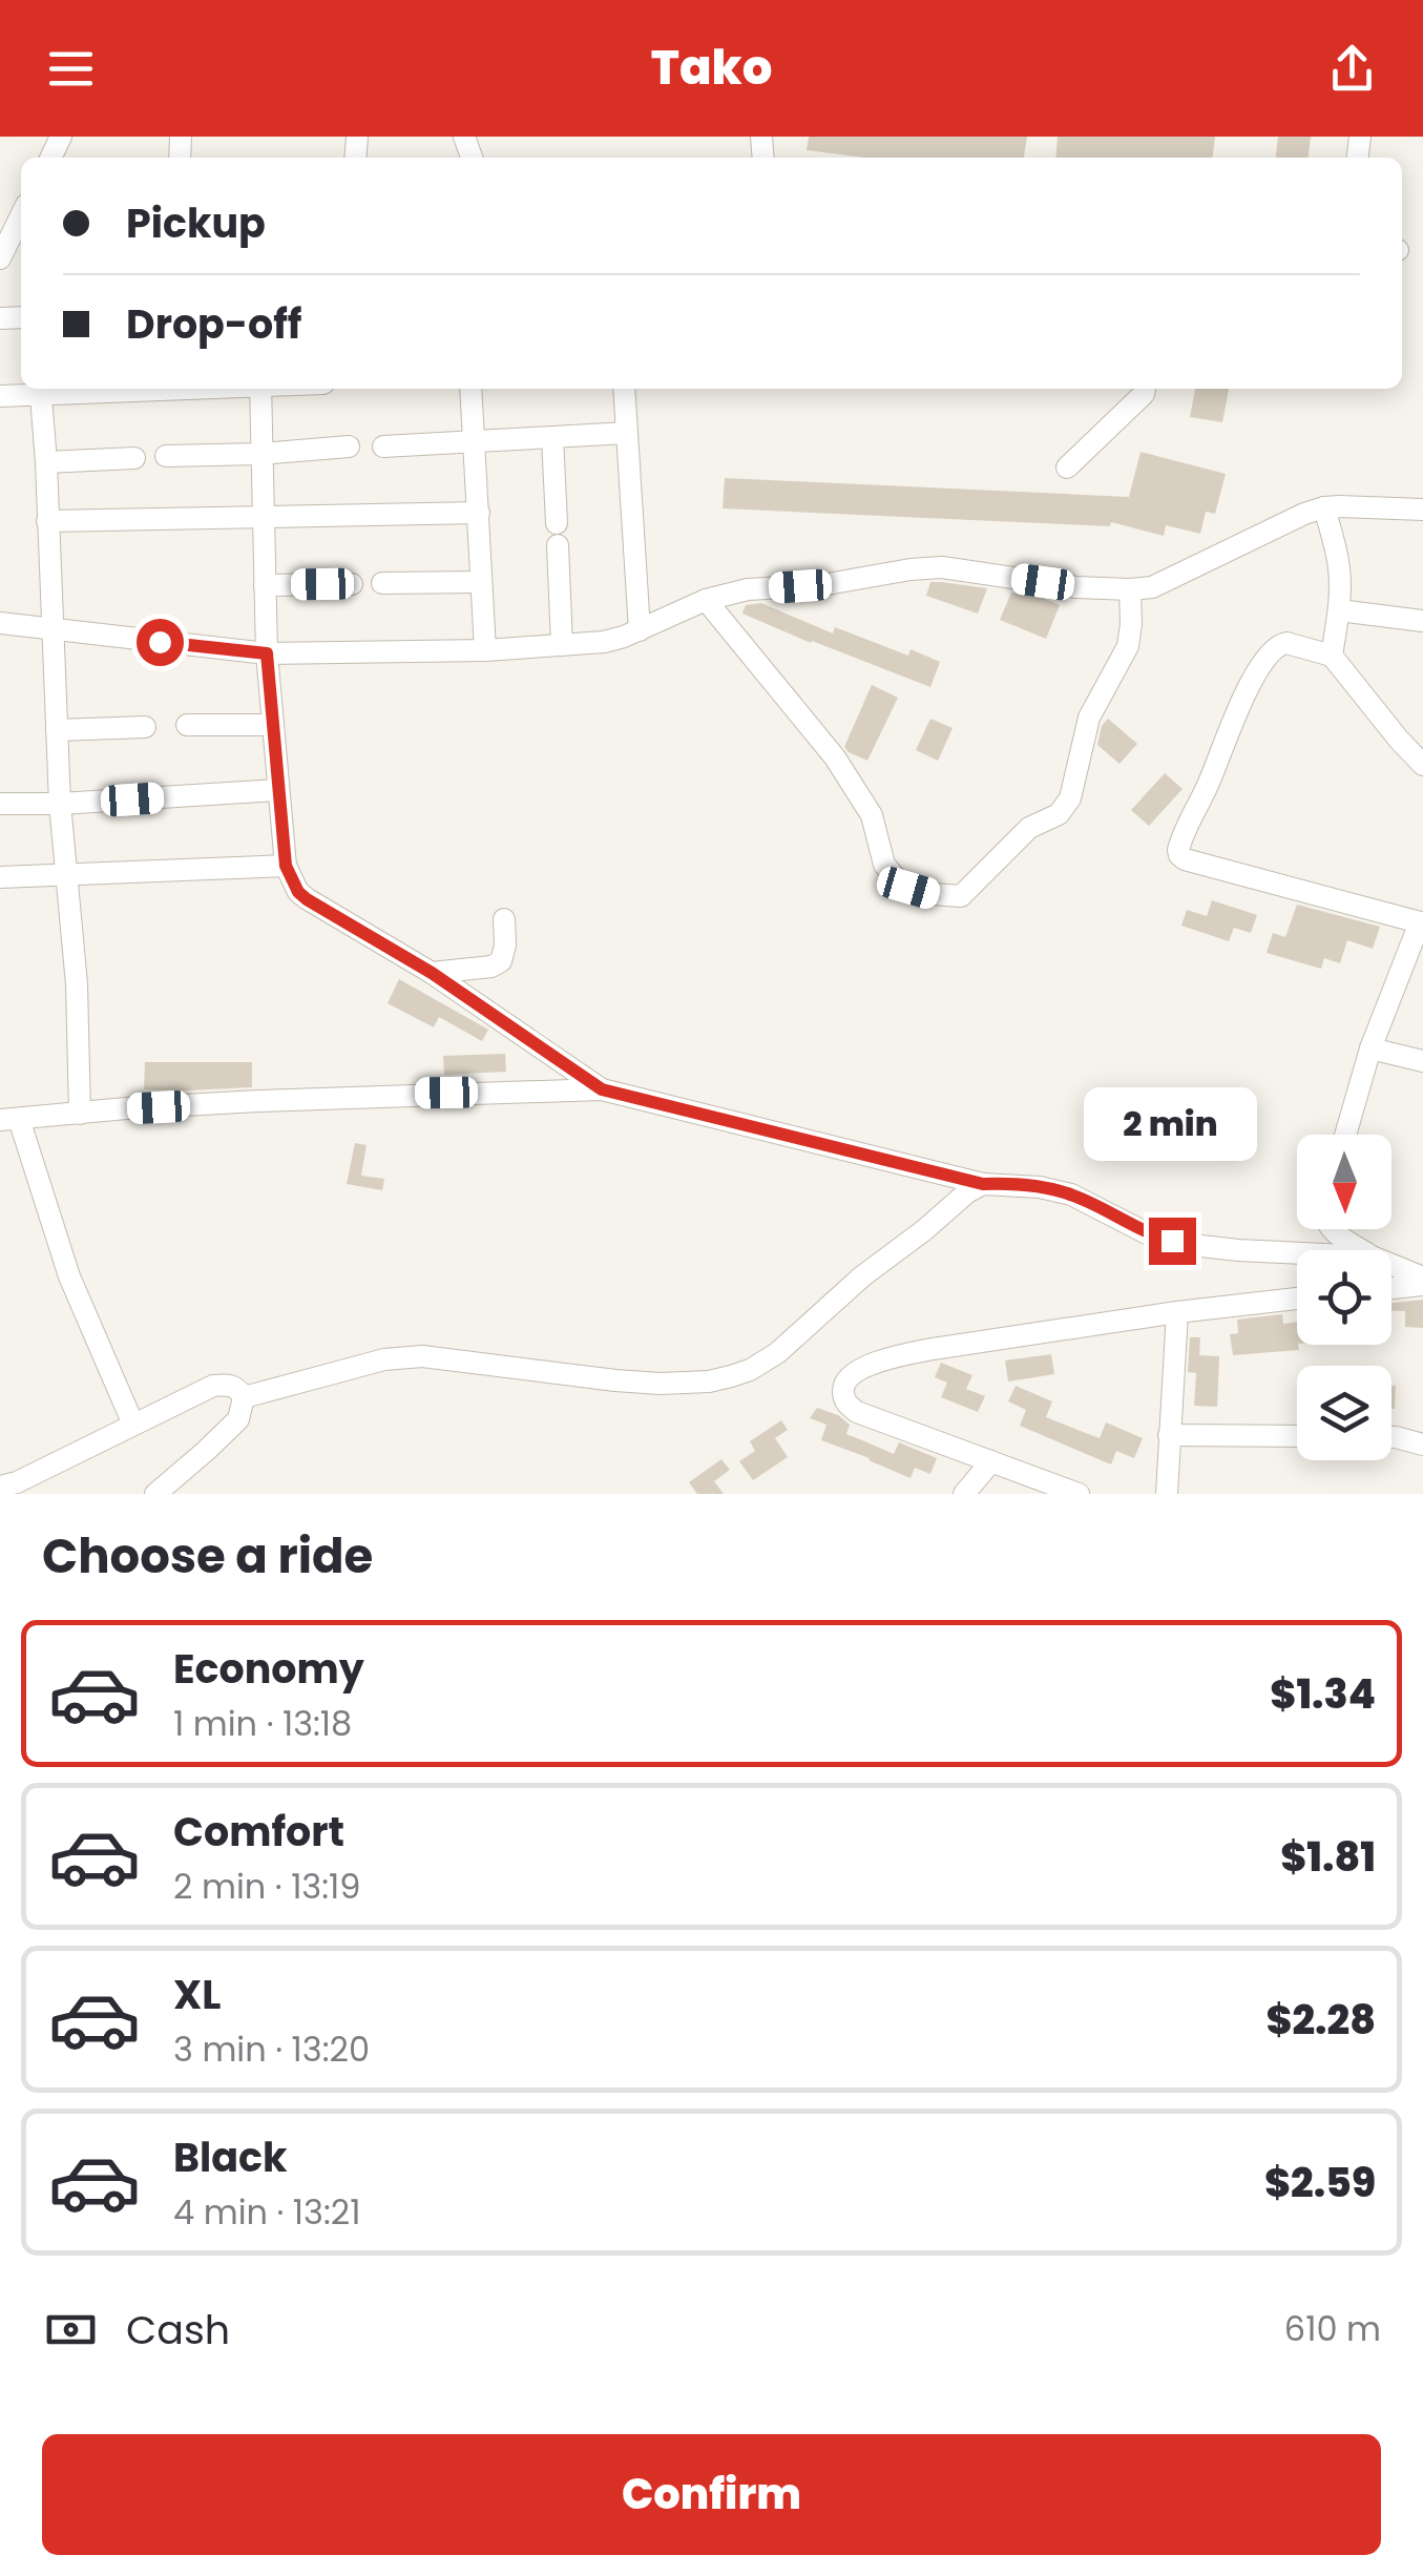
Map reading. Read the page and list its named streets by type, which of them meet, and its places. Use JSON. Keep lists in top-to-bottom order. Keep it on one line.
{"north":"bottom","page":{"header":"Tako","banner":["Pickup","Drop-off"],"bubble":"2 min","heading":"Choose a ride","list":[{"name":"Economy","note":"1 min · 13:18","value":"$1.34"},{"name":"Comfort","note":"2 min · 13:19","value":"$1.81"},{"name":"XL","note":"3 min · 13:20","value":"$2.28"},{"name":"Black","note":"4 min · 13:21","value":"$2.59"}],"pay":["Cash","610 m"],"buttons":"Confirm"}}
